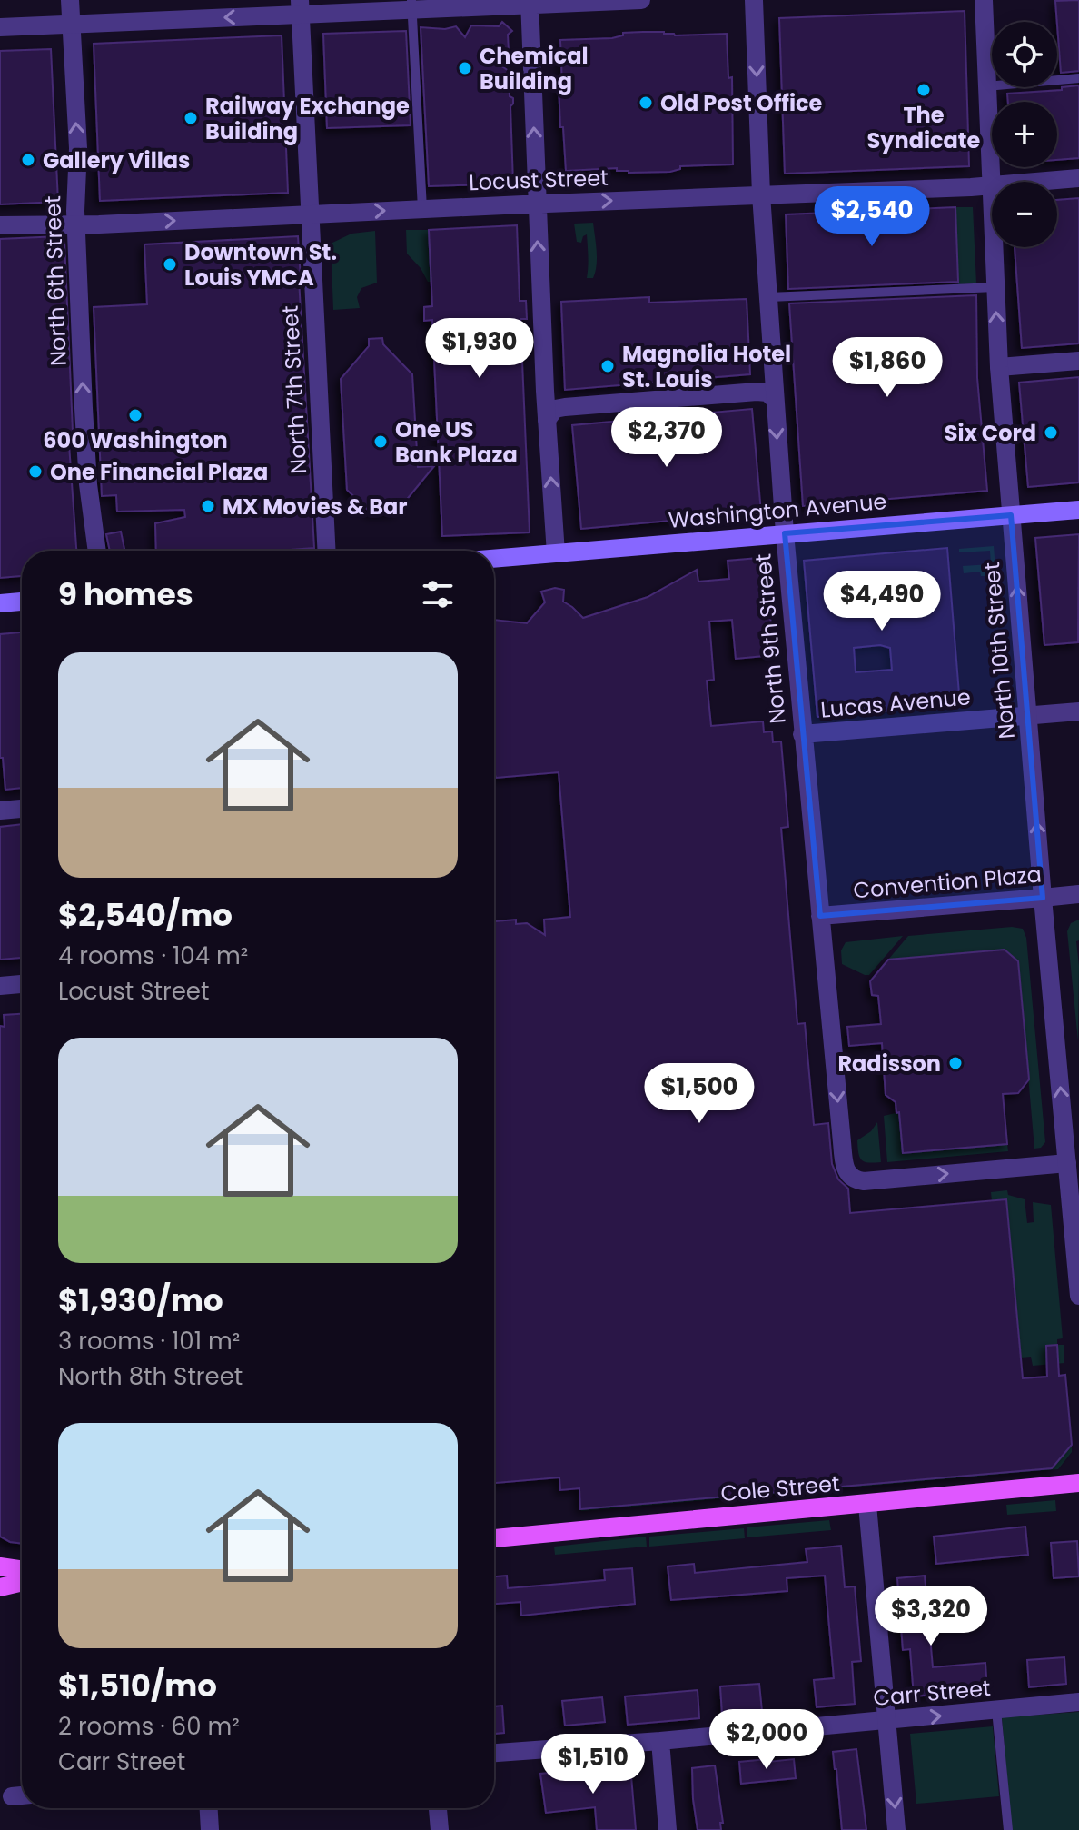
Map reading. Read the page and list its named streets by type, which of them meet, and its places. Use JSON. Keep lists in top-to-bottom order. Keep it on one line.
{"streets":{"main road":["Washington Avenue","Cole Street"],"street":["Locust Street","North 6th Street","North 7th Street","North 9th Street","North 10th Street","Lucas Avenue","Convention Plaza","Carr Street"]},"crossings":[["Locust Street","North 6th Street"],["Locust Street","North 7th Street"],["Locust Street","North 9th Street"],["Locust Street","North 10th Street"],["Washington Avenue","North 9th Street"],["Washington Avenue","North 10th Street"],["North 9th Street","North 10th Street"],["North 9th Street","Lucas Avenue"],["North 9th Street","Convention Plaza"],["North 10th Street","Lucas Avenue"],["North 10th Street","Convention Plaza"]],"one_way":["Locust Street","North 6th Street","North 10th Street"],"places":["Chemical Building","The Syndicate","Old Post Office","Railway Exchange Building","Gallery Villas","Downtown St. Louis YMCA","Magnolia Hotel St. Louis","600 Washington","Six Cord","One US Bank Plaza","One Financial Plaza","MX Movies & Bar","Radisson"],"page":{"map_buttons":["+","−"],"price":["$2,540","$1,930","$1,860","$2,370","$4,490","$1,500","$3,320","$2,000","$1,510"],"heading":"9 homes","list":[{"name":"$2,540/mo","note":"4 rooms · 104 m² · Locust Street"},{"name":"$1,930/mo","note":"3 rooms · 101 m² · North 8th Street"},{"name":"$1,510/mo","note":"2 rooms · 60 m² · Carr Street"}]}}
